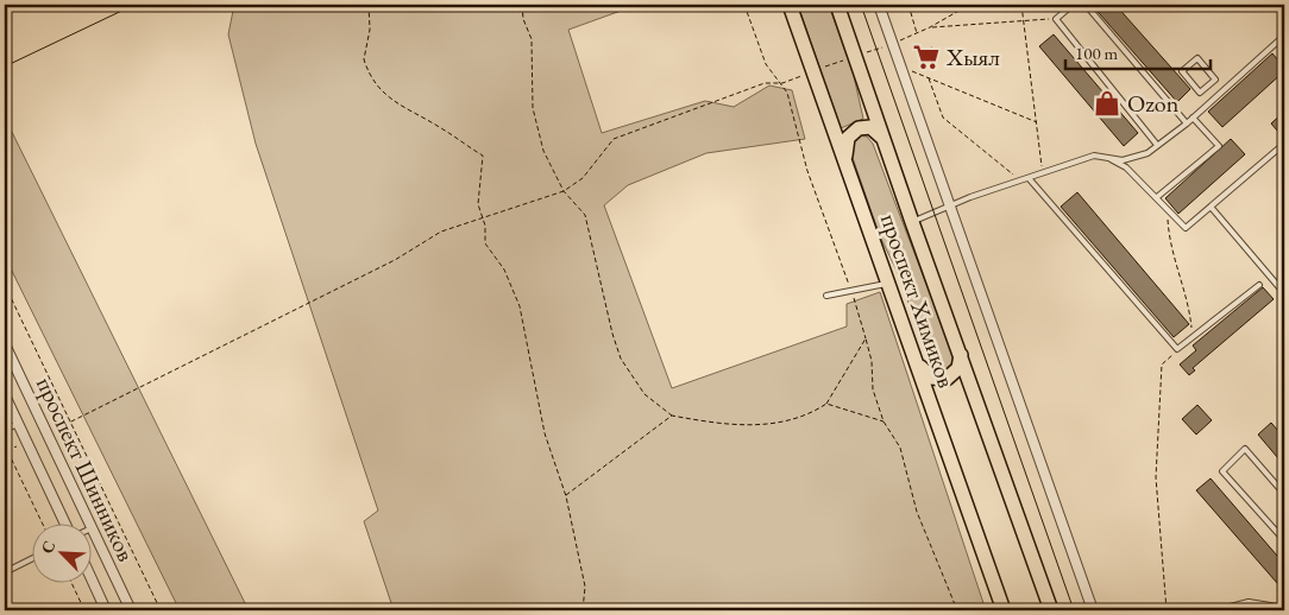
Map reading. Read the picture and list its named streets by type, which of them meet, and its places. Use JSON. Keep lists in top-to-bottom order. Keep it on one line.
{"streets":{"main road":["проспект Химиков"],"street":["проспект Шинников"]},"places":{"supermarket":["Хыял"],"shop":["Ozon"]},"scale_bar":"100 m","north":"top left"}
